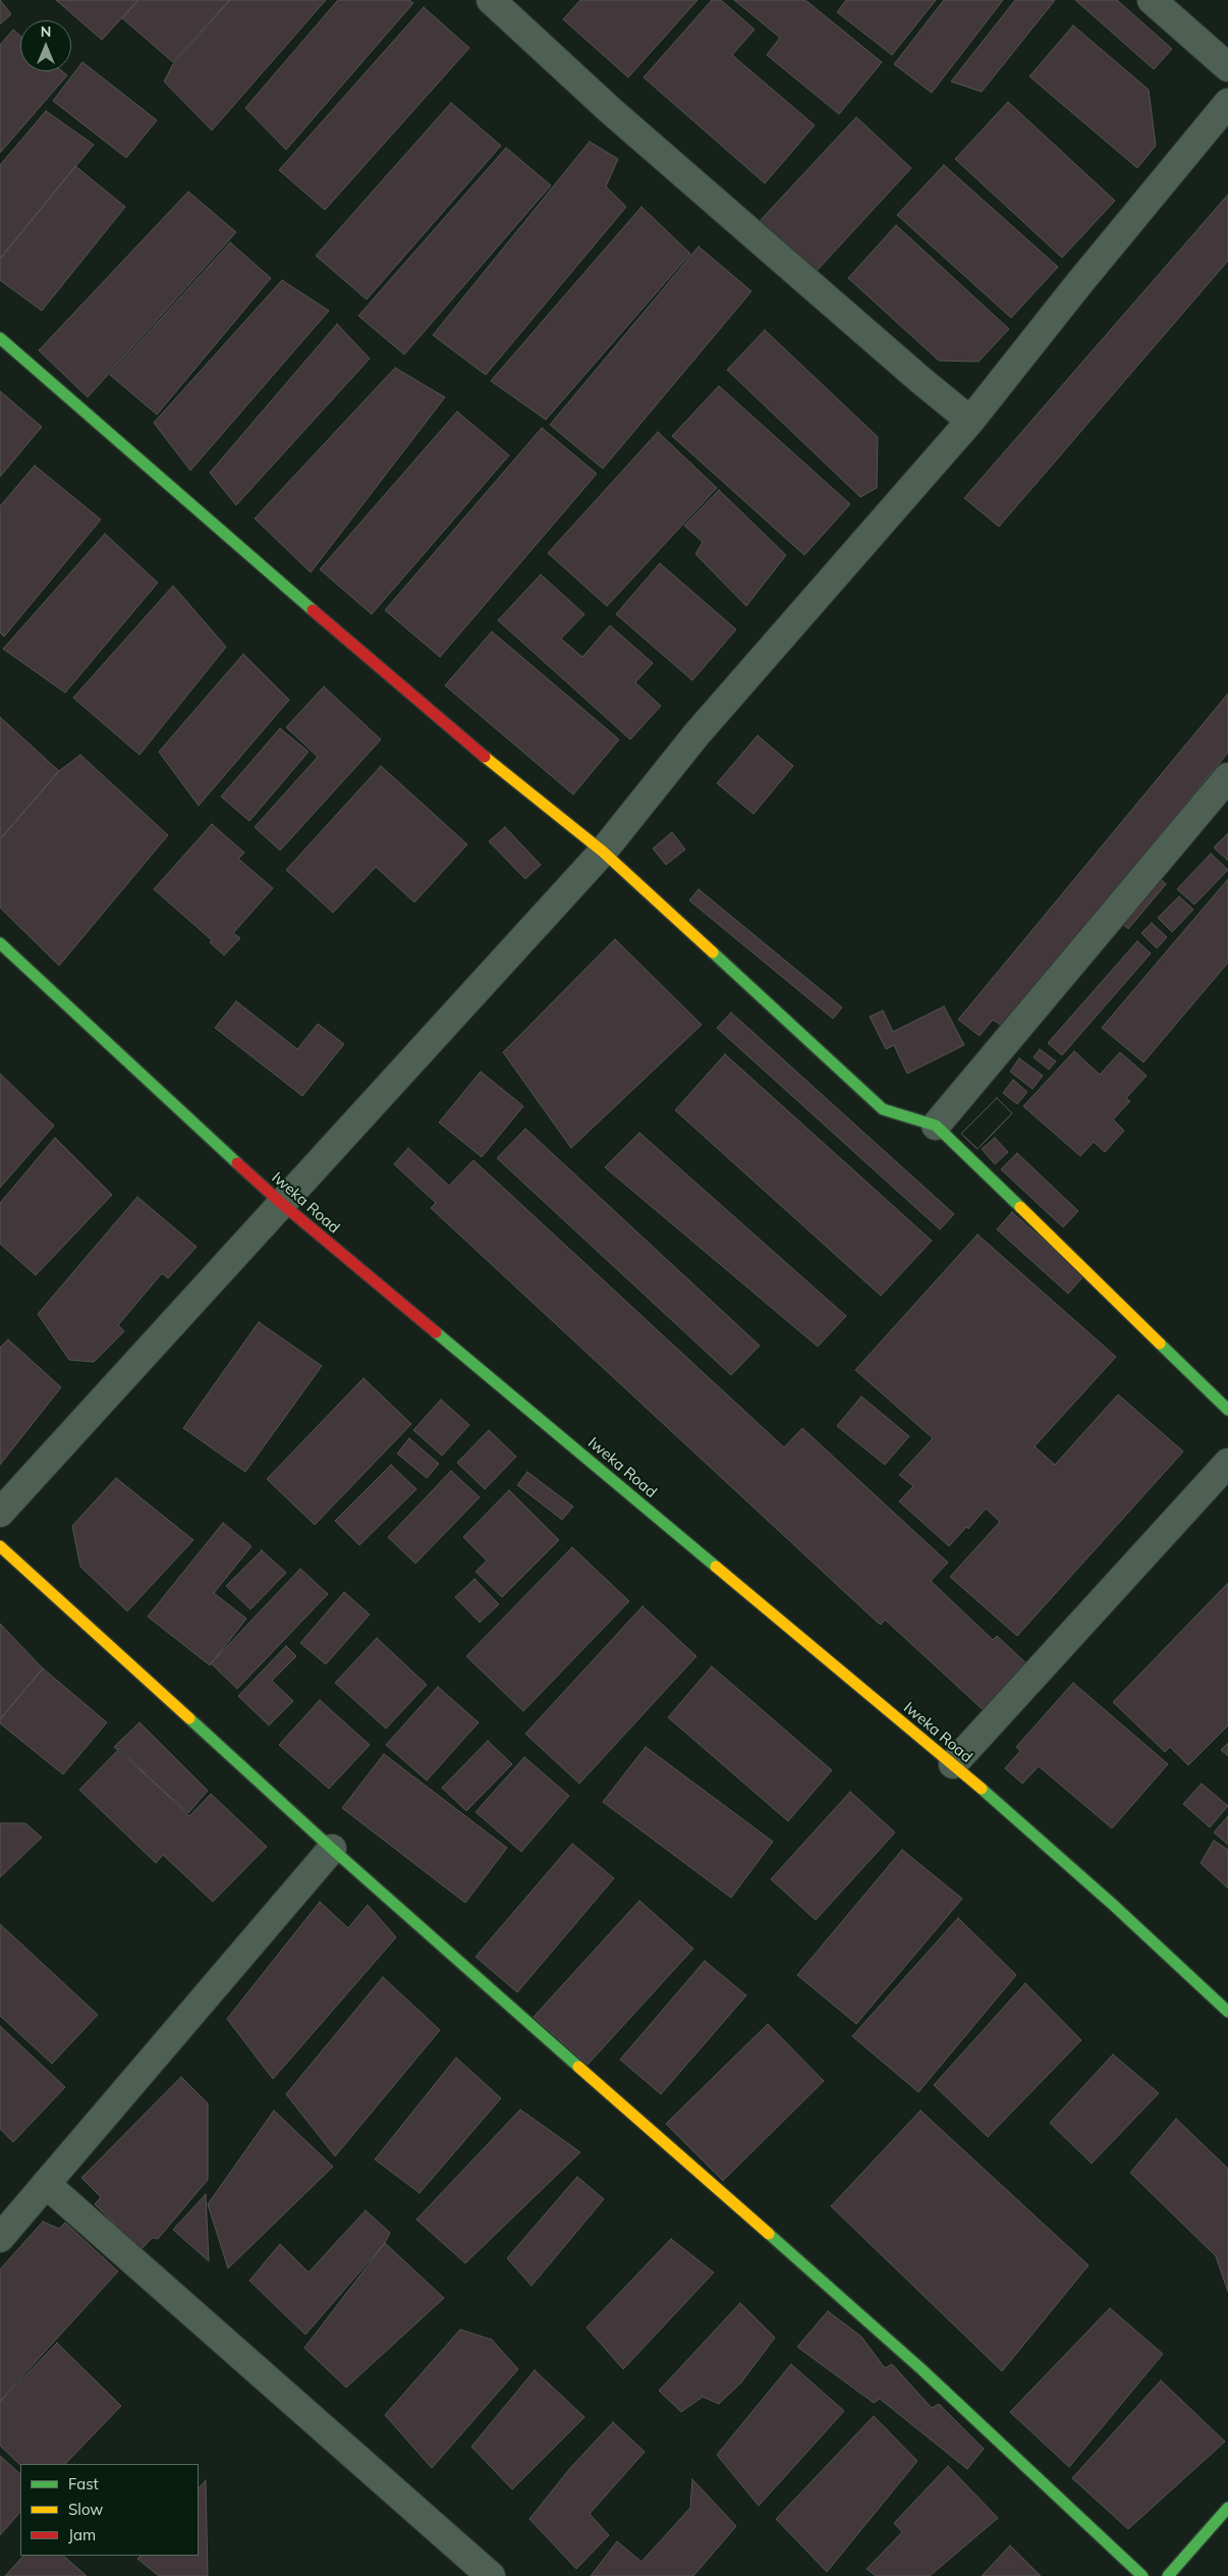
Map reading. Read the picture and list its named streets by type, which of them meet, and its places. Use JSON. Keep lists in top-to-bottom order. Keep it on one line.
{"streets":{"street":["Iweka Road"]},"legend":["Fast","Slow","Jam"],"north":"top"}
